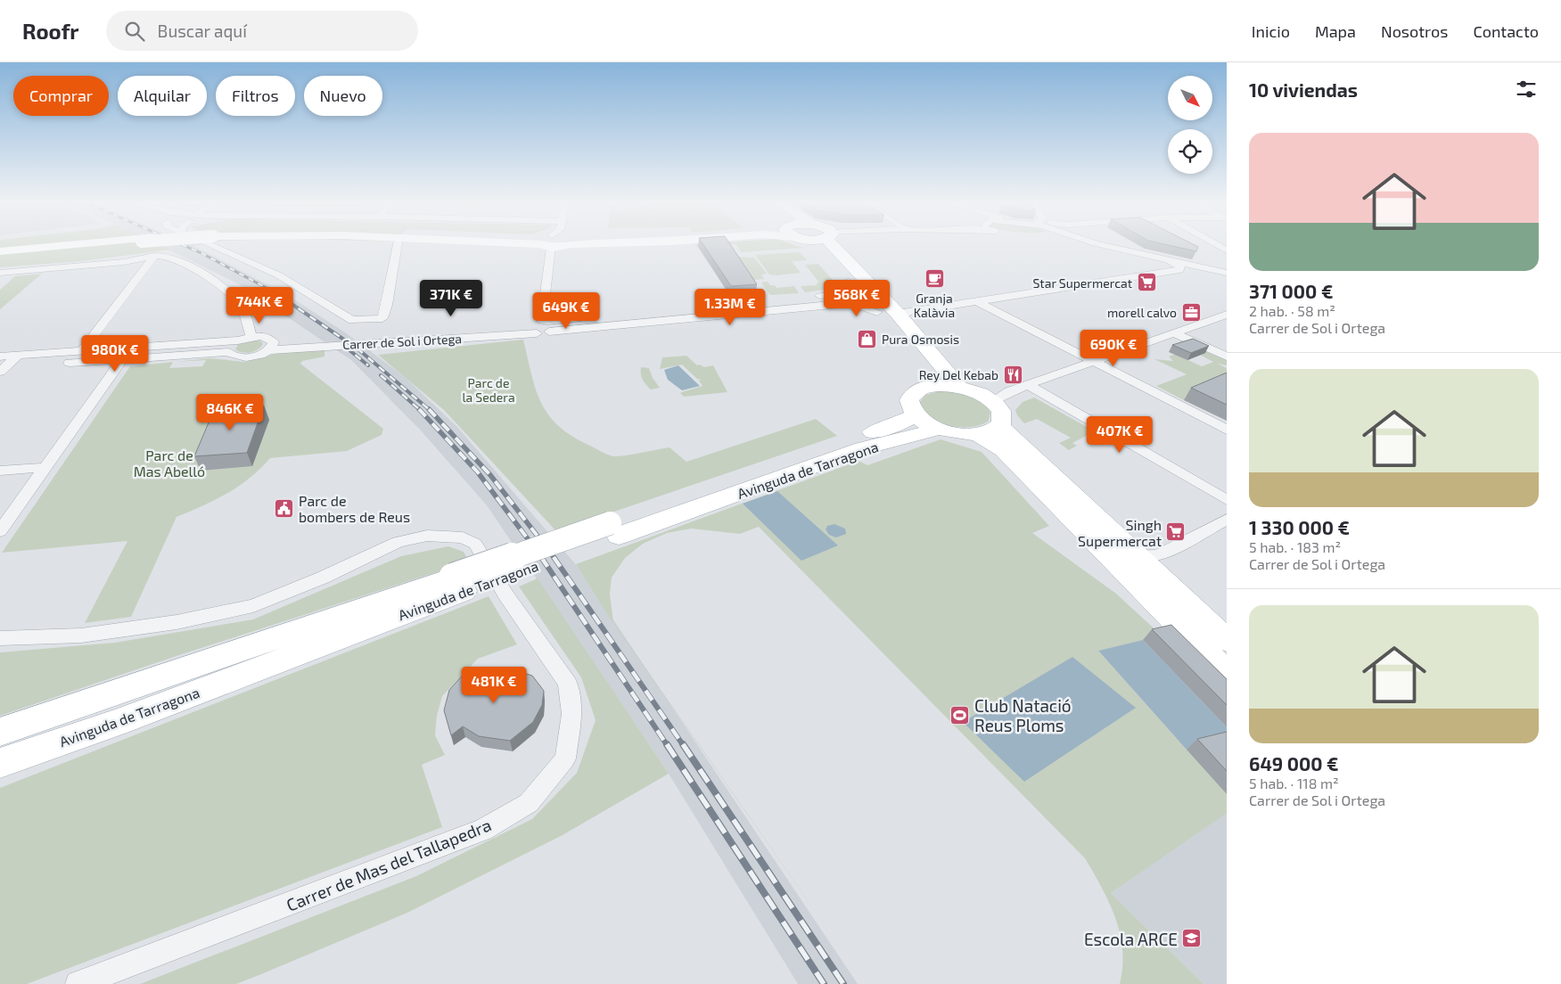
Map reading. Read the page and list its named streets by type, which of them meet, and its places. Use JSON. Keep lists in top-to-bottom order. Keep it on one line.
{"streets":{"main road":["Avinguda de Tarragona"],"street":["Carrer de Sol i Ortega","Carrer de Mas del Tallapedra"]},"parks":["Parc de la Sedera","Parc de Mas Abelló"],"places":{"cafe":["Granja Kalàvia"],"supermarket":["Star Supermercat","Singh Supermercat"],"office":["morell calvo"],"shop":["Pura Osmosis"],"restaurant":["Rey Del Kebab"],"public building":["Parc de bombers de Reus"],"sports":["Club Natació Reus Ploms"],"school or university":["Escola ARCE"]},"north":"bottom right","page":{"header":"Roofr","search":"Buscar aquí","nav":["Inicio","Mapa","Nosotros","Contacto"],"heading":"10 viviendas","chip":["Comprar","Alquilar","Filtros","Nuevo"],"list":[{"name":"371 000 €","note":"2 hab. · 58 m² · Carrer de Sol i Ortega"},{"name":"1 330 000 €","note":"5 hab. · 183 m² · Carrer de Sol i Ortega"},{"name":"649 000 €","note":"5 hab. · 118 m² · Carrer de Sol i Ortega"}],"price":["371K €","568K €","744K €","1.33M €","649K €","690K €","980K €","846K €","407K €","481K €"]}}
